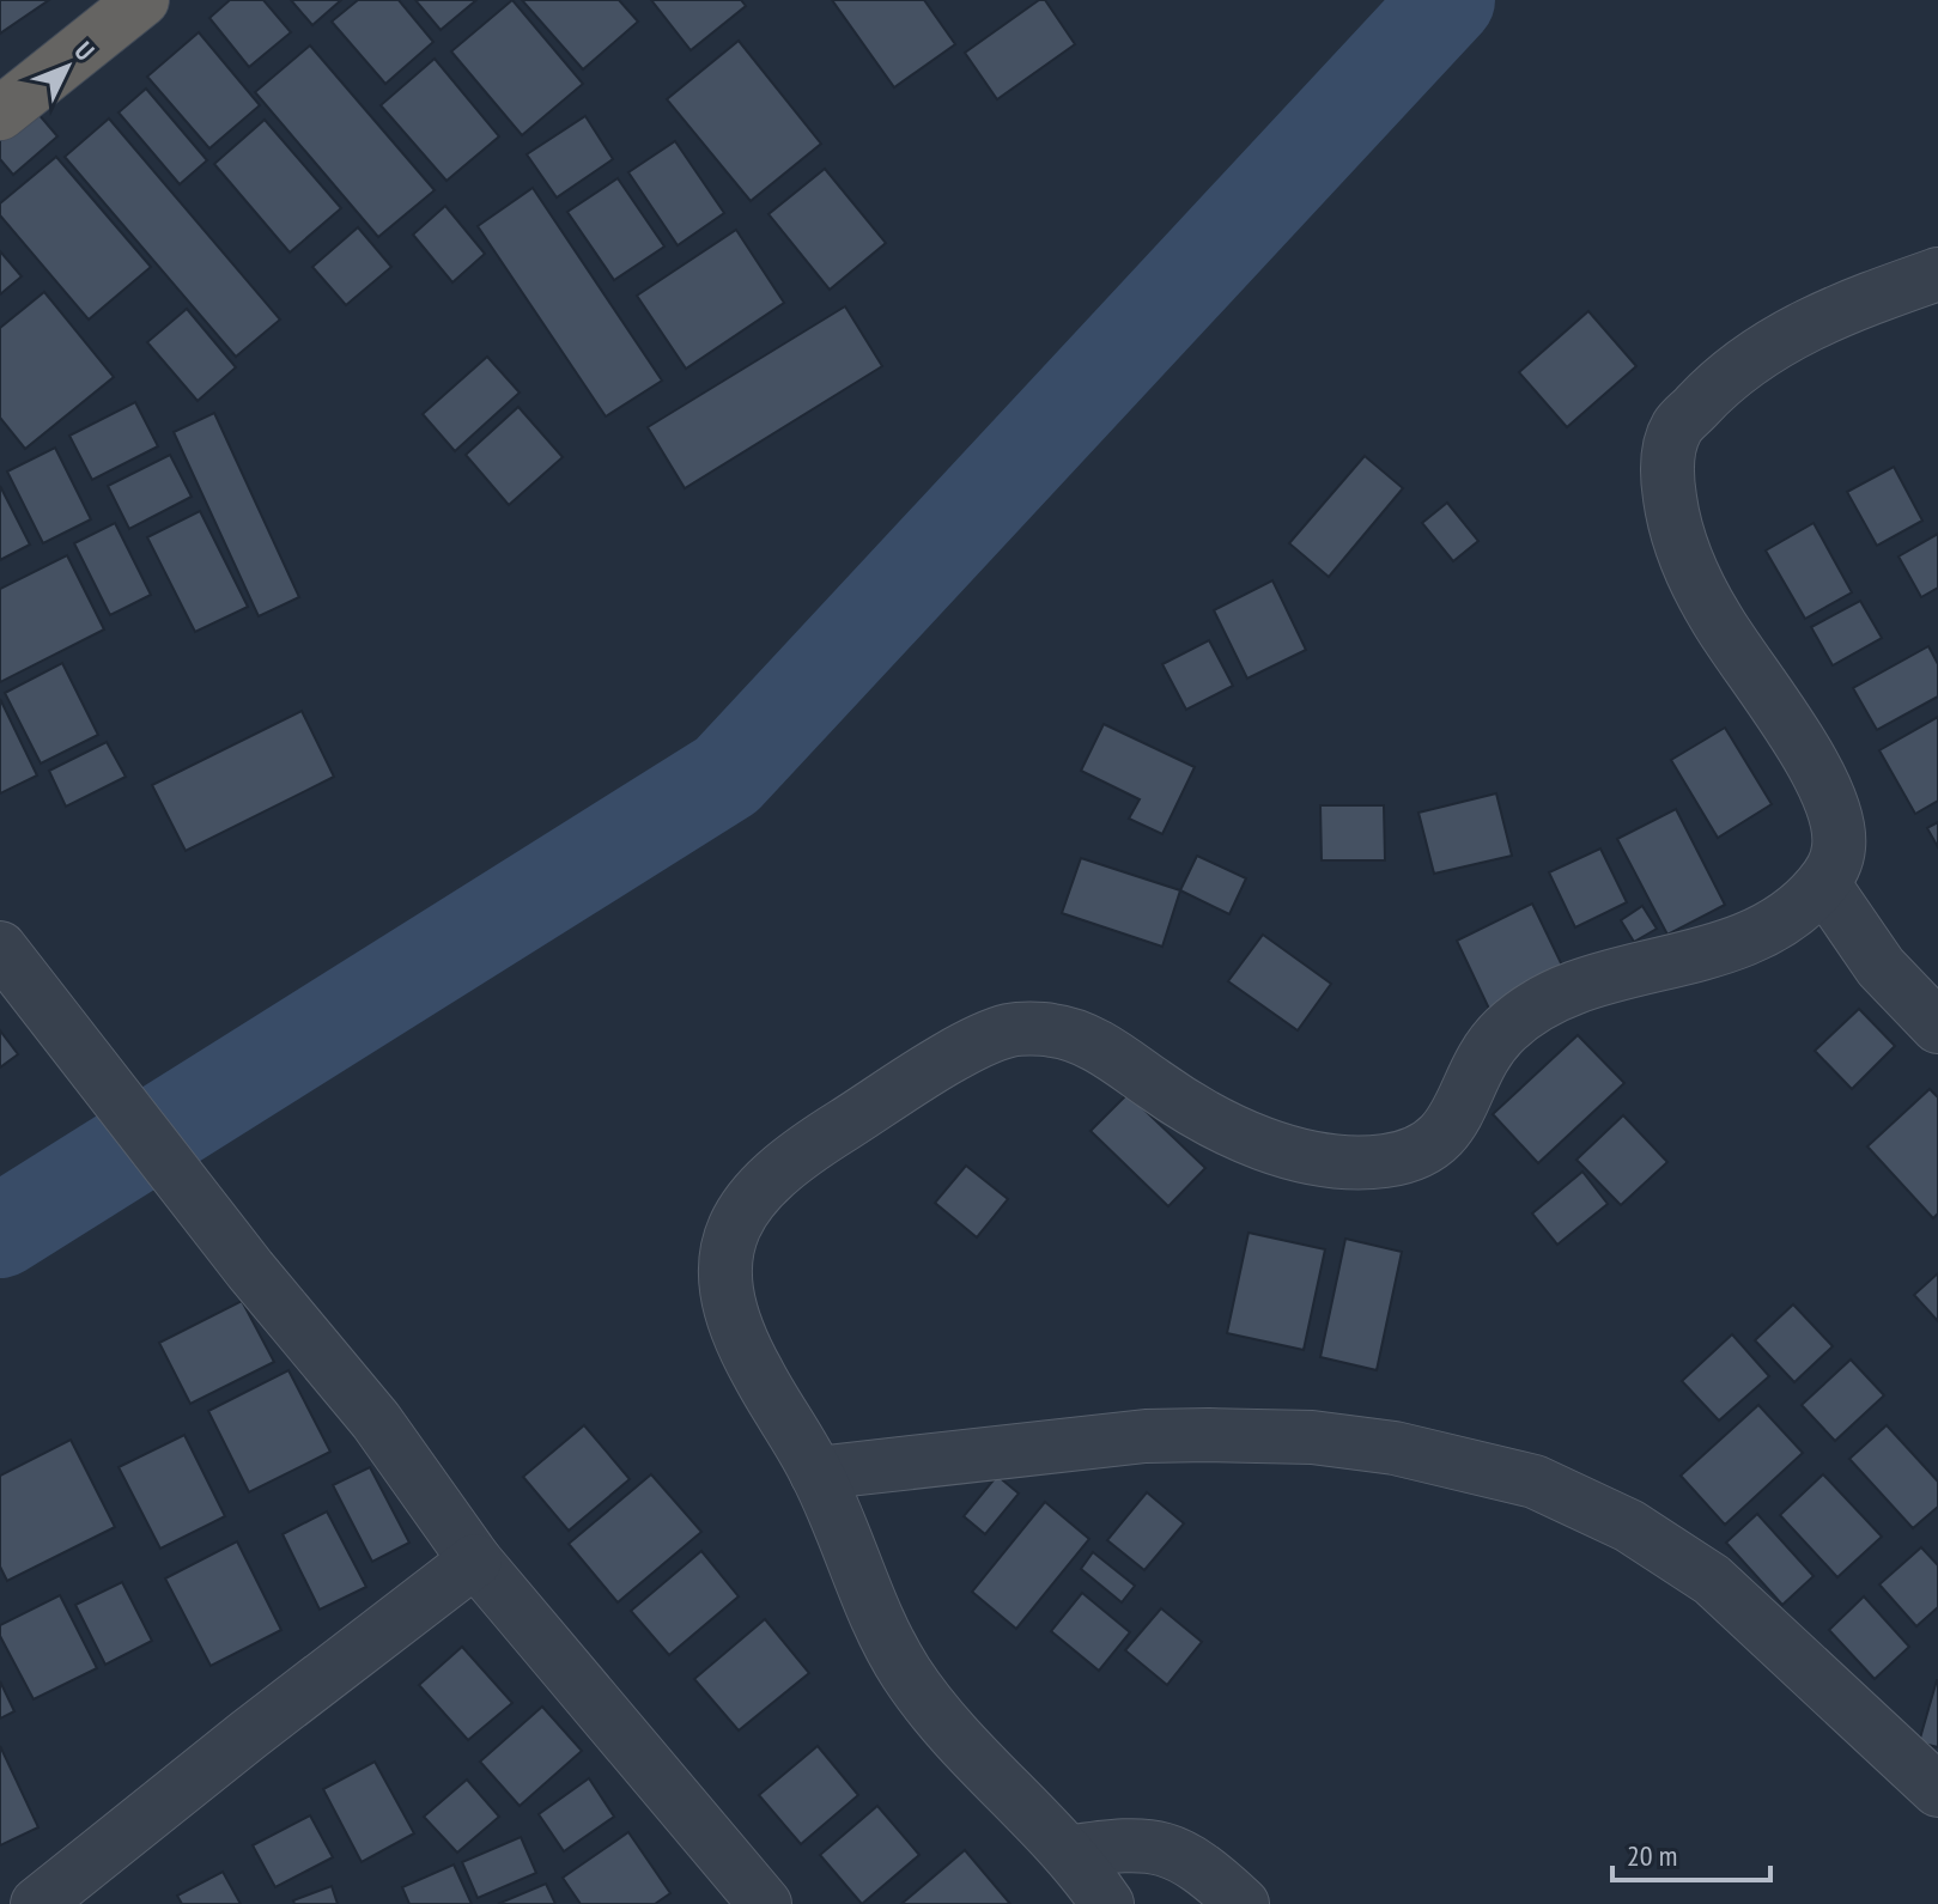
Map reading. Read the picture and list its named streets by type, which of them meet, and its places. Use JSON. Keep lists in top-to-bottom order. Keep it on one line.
{"scale_bar":"20 m","north":"top right"}
